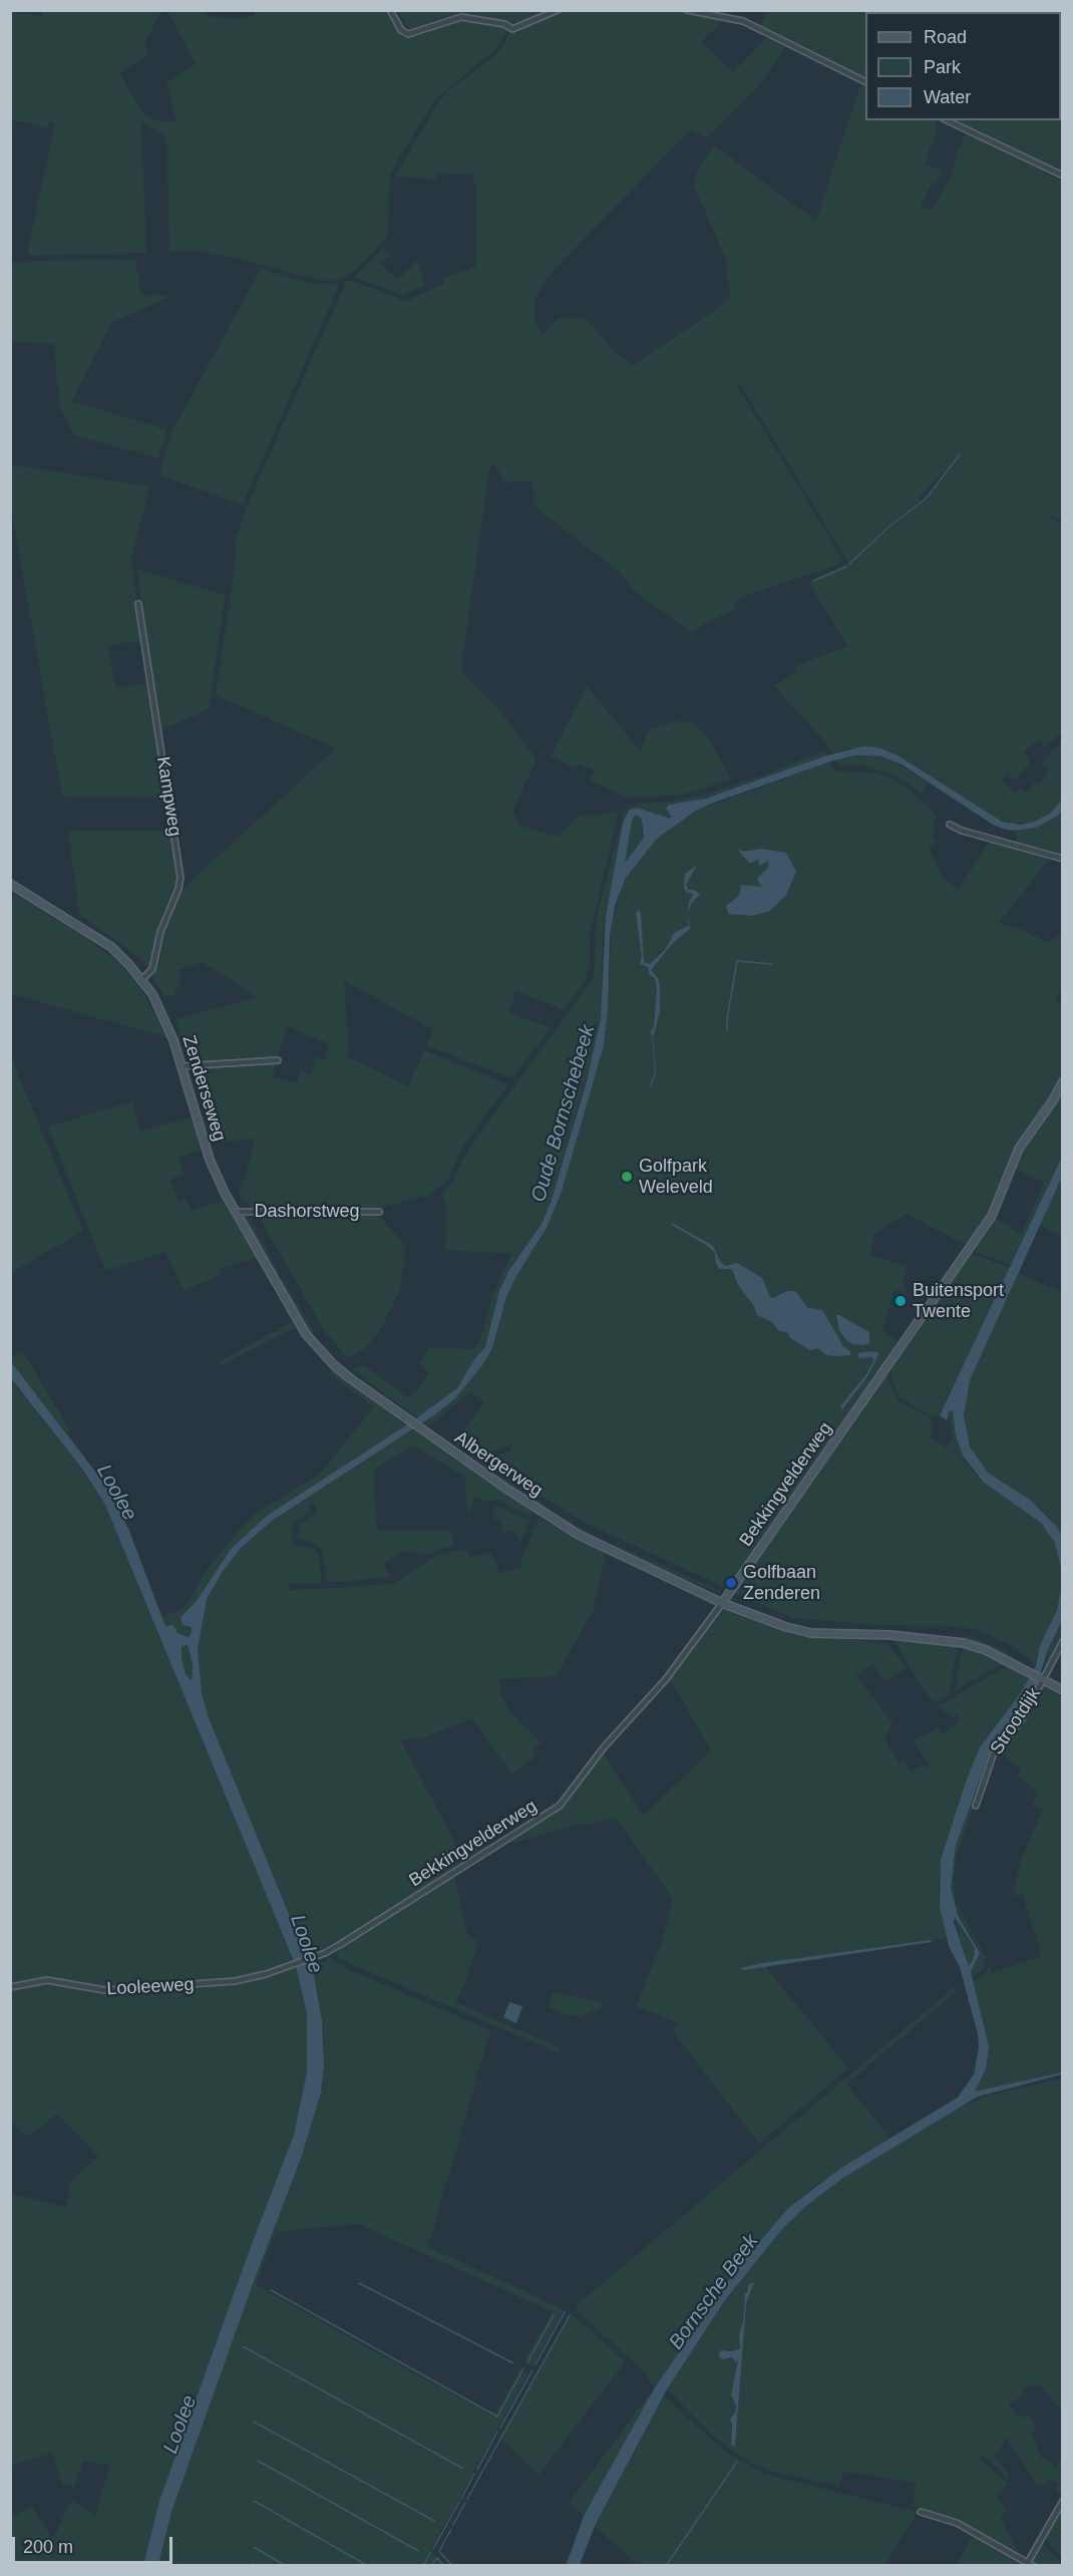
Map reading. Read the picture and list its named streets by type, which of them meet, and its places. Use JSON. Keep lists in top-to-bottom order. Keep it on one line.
{"streets":{"main road":["Zenderseweg","Albergerweg","Bekkingvelderweg"],"street":["Kampweg","Dashorstweg","Strootdijk","Looleeweg"]},"crossings":[["Kampweg","Zenderseweg"],["Zenderseweg","Dashorstweg"],["Zenderseweg","Albergerweg"],["Albergerweg","Bekkingvelderweg"],["Albergerweg","Strootdijk"],["Bekkingvelderweg","Looleeweg"]],"water":["Oude Bornschebeek","Loolee","Bornsche Beek"],"places":["Golfpark Weleveld","Buitensport Twente","Golfbaan Zenderen"],"legend":["Road","Park","Water"],"scale_bar":"200 m"}
